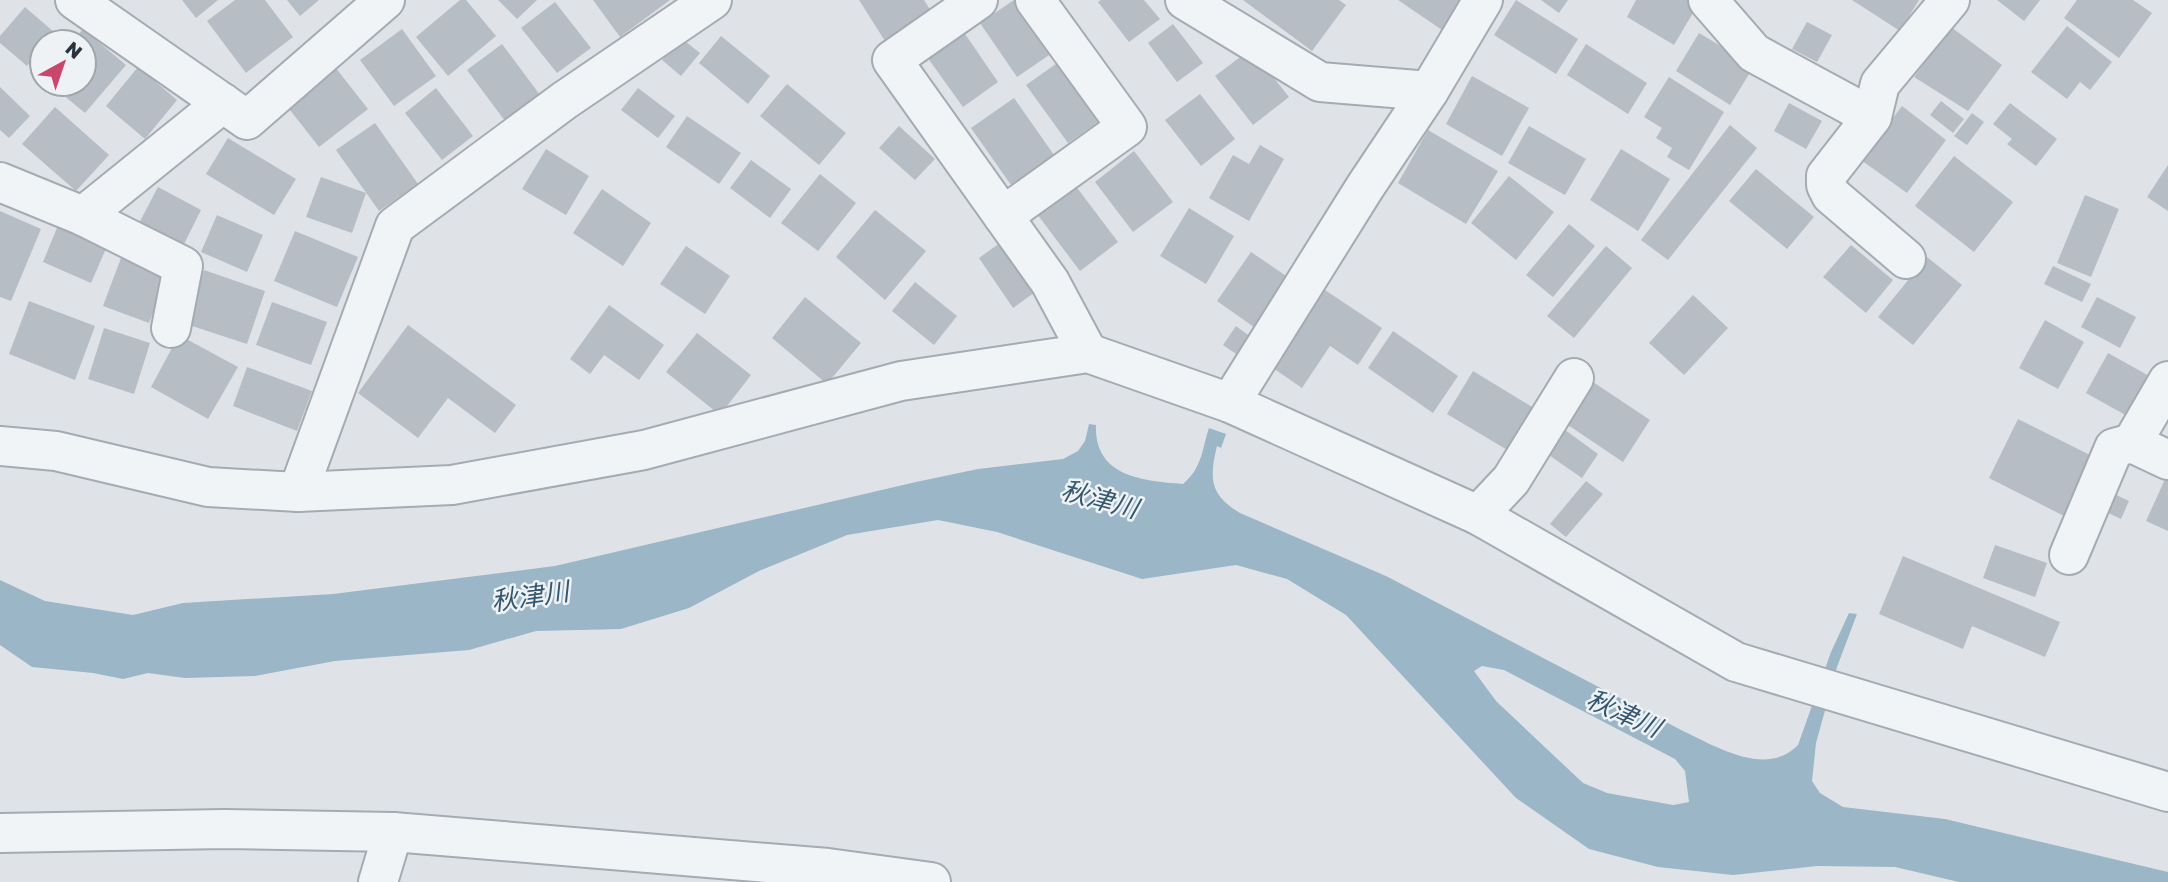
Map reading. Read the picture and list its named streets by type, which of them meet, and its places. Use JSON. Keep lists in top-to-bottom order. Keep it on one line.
{"water":["秋津川"],"north":"top right"}
